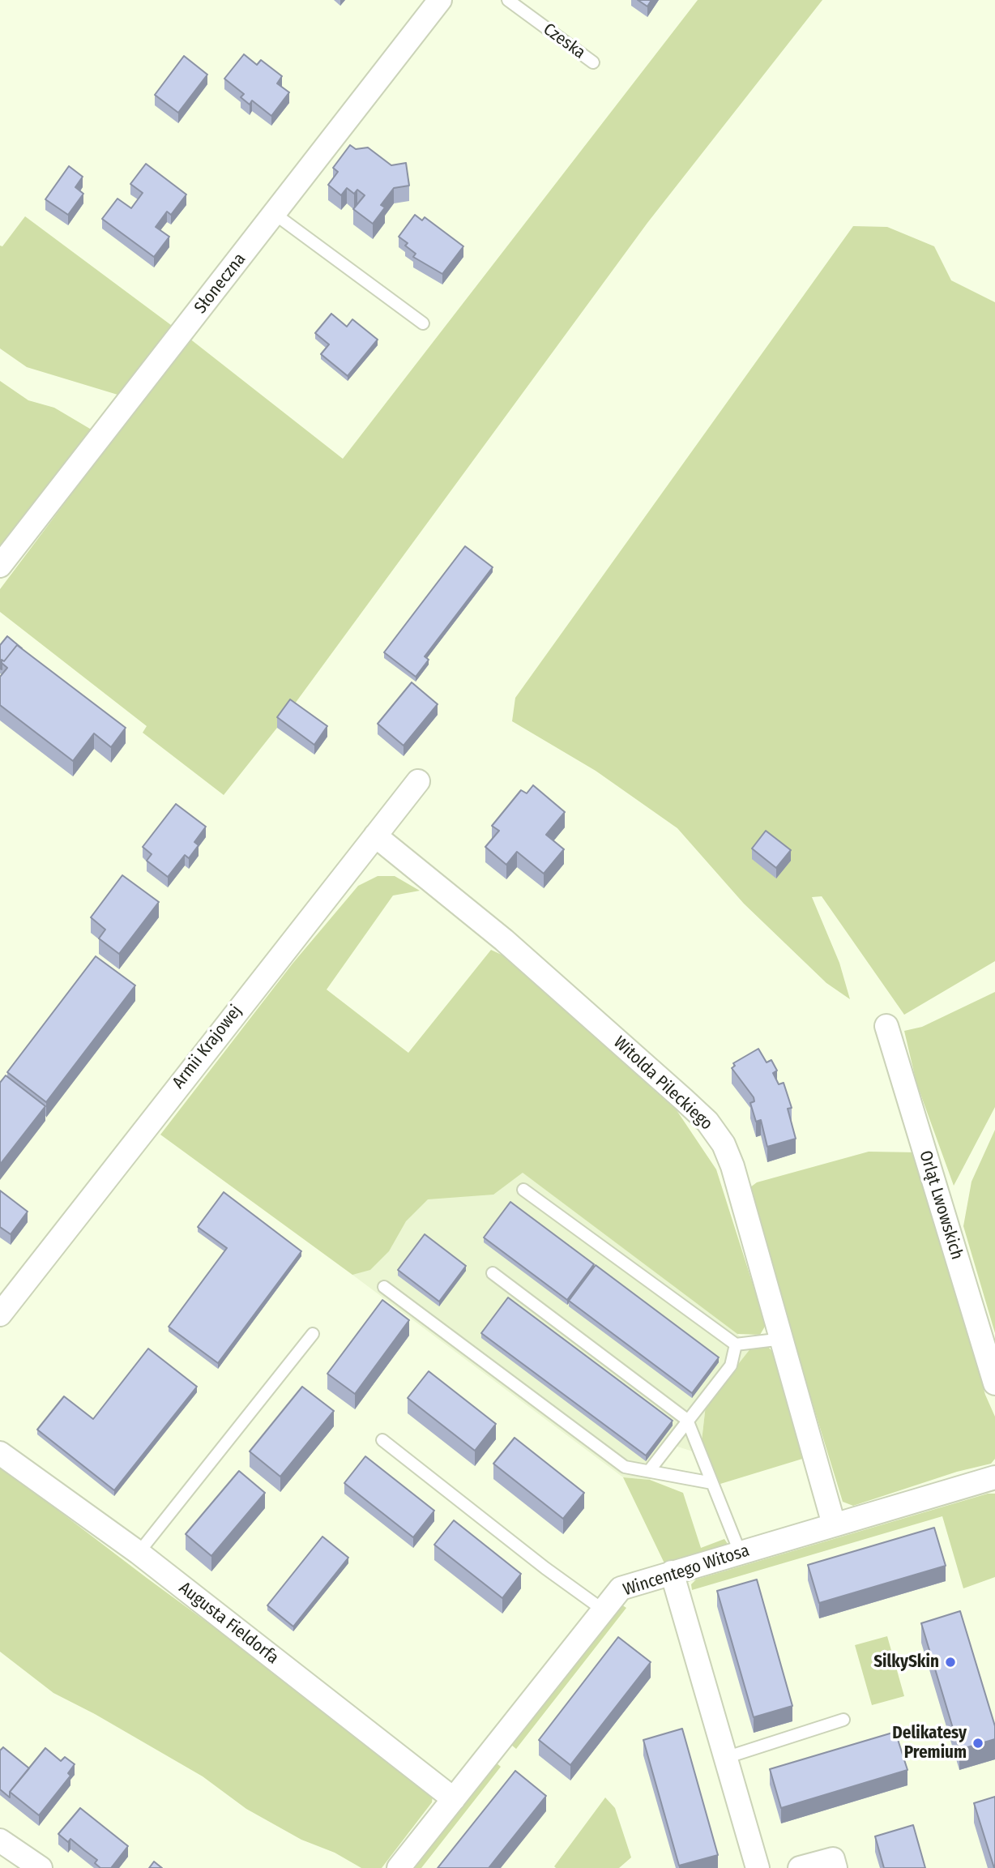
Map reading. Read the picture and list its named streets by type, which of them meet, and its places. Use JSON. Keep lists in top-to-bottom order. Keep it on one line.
{"streets":{"street":["Słoneczna","Armii Krajowej","Witolda Pileckiego","Orląt Lwowskich","Wincentego Witosa","Augusta Fieldorfa"],"lane":["Czeska"]},"crossings":[["Armii Krajowej","Witolda Pileckiego"],["Witolda Pileckiego","Wincentego Witosa"],["Wincentego Witosa","Augusta Fieldorfa"]],"places":["SilkySkin","Delikatesy Premium"]}
